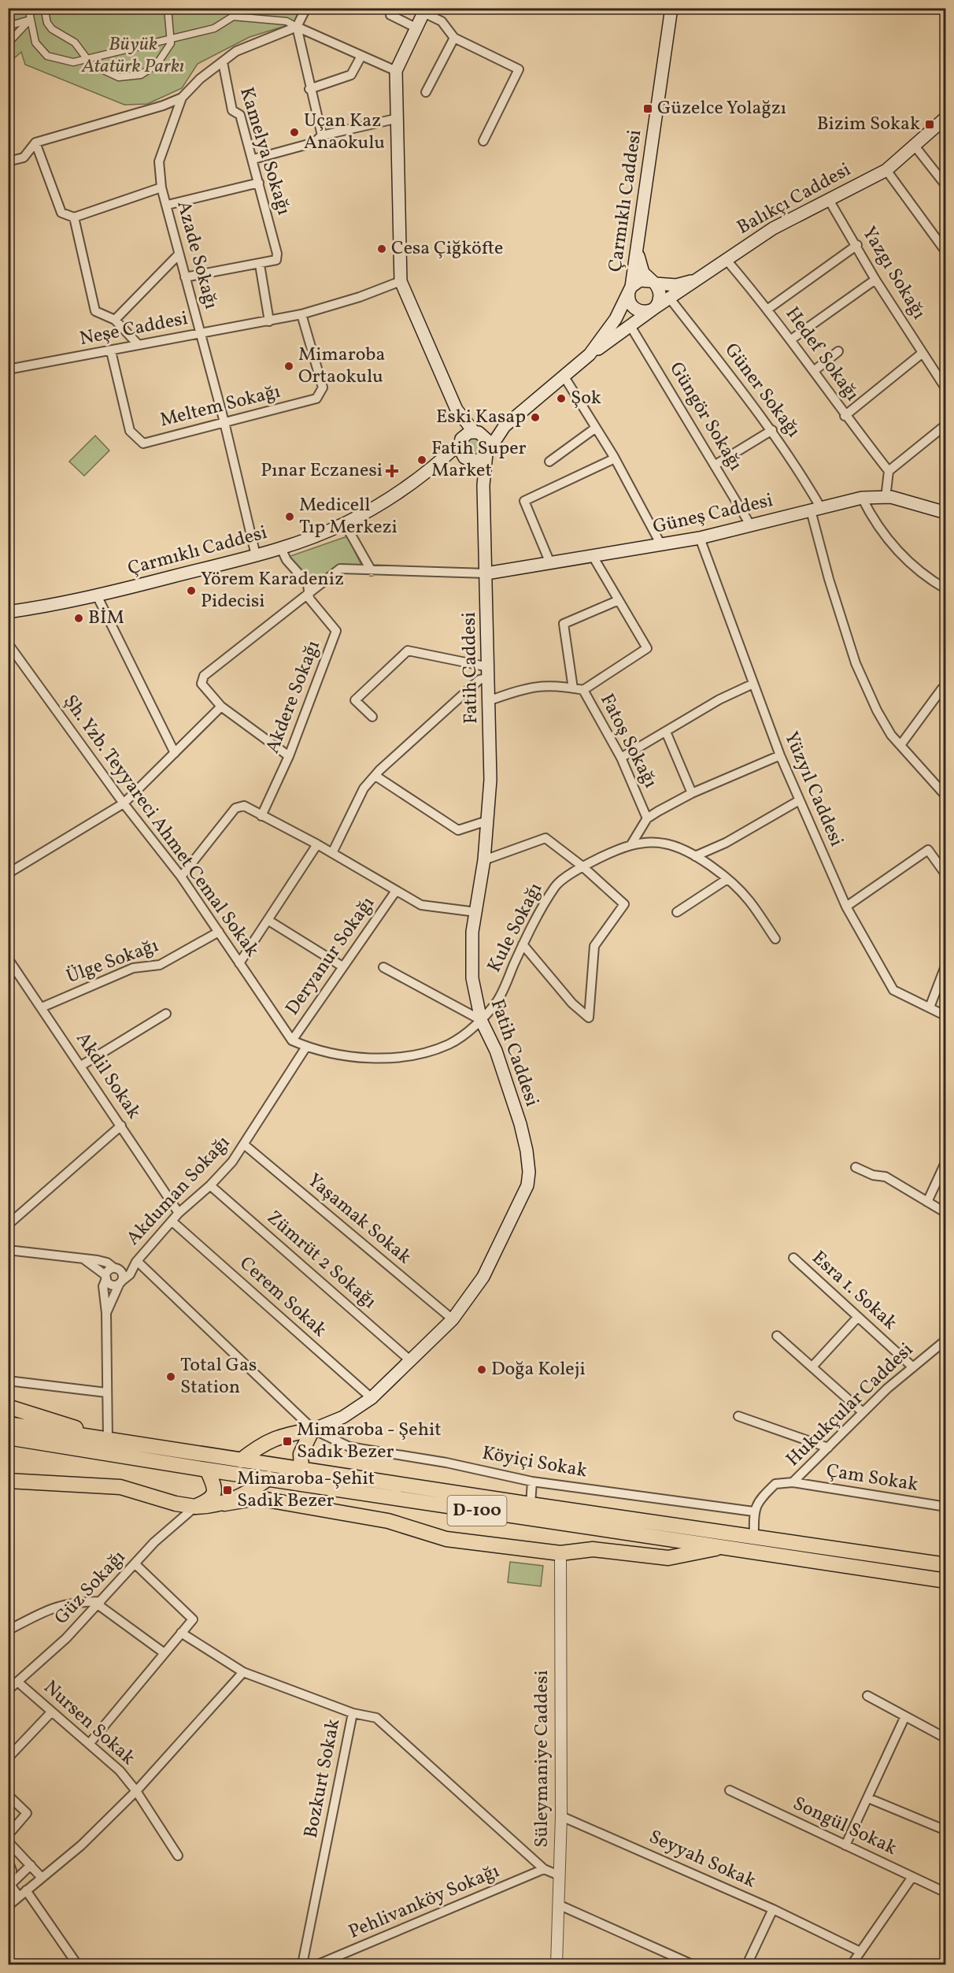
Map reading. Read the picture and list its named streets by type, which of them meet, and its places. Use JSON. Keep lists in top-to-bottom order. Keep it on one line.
{"streets":{"main road":["Balıkçı Caddesi","Çarmıklı Caddesi","Güneş Caddesi","Fatih Caddesi","D-100"],"street":["Kamelya Sokağı","Azade Sokağı","Yazgı Sokağı","Neşe Caddesi","Hedef Sokağı","Güner Sokağı","Meltem Sokağı","Güngör Sokağı","Akdere Sokağı","Fatoş Sokağı","Yüzyıl Caddesi","Şh. Yzb. Teyyareci Ahmet Cemal Sokak","Kule Sokağı","Deryanur Sokağı","Ülge Sokağı","Akdil Sokak","Akduman Sokağı","Yaşamak Sokak","Zümrüt 2 Sokağı","Esra 1. Sokak","Cerem Sokak","Hukukçular Caddesi","Köyiçi Sokak","Çam Sokak","Güz Sokağı","Nursen Sokak","Süleymaniye Caddesi","Bozkurt Sokak","Songül Sokak","Seyyah Sokak","Pehlivanköy Sokağı"]},"crossings":[["Kamelya Sokağı","Azade Sokağı"],["Balıkçı Caddesi","Çarmıklı Caddesi"],["Balıkçı Caddesi","Yazgı Sokağı"],["Balıkçı Caddesi","Hedef Sokağı"],["Balıkçı Caddesi","Güner Sokağı"],["Balıkçı Caddesi","Güngör Sokağı"],["Çarmıklı Caddesi","Azade Sokağı"],["Çarmıklı Caddesi","Akdere Sokağı"],["Azade Sokağı","Neşe Caddesi"],["Azade Sokağı","Meltem Sokağı"],["Neşe Caddesi","Meltem Sokağı"],["Güner Sokağı","Güneş Caddesi"],["Güngör Sokağı","Güneş Caddesi"],["Güneş Caddesi","Fatih Caddesi"],["Güneş Caddesi","Yüzyıl Caddesi"],["Fatih Caddesi","Fatoş Sokağı"],["Fatih Caddesi","Kule Sokağı"],["Fatih Caddesi","Yaşamak Sokak"],["Fatih Caddesi","Zümrüt 2 Sokağı"],["Fatih Caddesi","Cerem Sokak"],["Fatih Caddesi","Köyiçi Sokak"],["Şh. Yzb. Teyyareci Ahmet Cemal Sokak","Deryanur Sokağı"],["Şh. Yzb. Teyyareci Ahmet Cemal Sokak","Ülge Sokağı"],["Kule Sokağı","Akduman Sokağı"],["Ülge Sokağı","Akdil Sokak"],["Akdil Sokak","Akduman Sokağı"],["Akduman Sokağı","Yaşamak Sokak"],["Akduman Sokağı","Zümrüt 2 Sokağı"],["Akduman Sokağı","Cerem Sokak"],["Akduman Sokağı","Köyiçi Sokak"],["Esra 1. Sokak","Hukukçular Caddesi"],["Hukukçular Caddesi","Köyiçi Sokak"],["Hukukçular Caddesi","Çam Sokak"],["Güz Sokağı","Nursen Sokak"],["Süleymaniye Caddesi","Seyyah Sokak"]],"parks":["Büyük Atatürk Parkı"],"places":{"transit":["Güzelce Yolağzı","Bizim Sokak","Mimaroba - Şehit Sadık Bezer","Mimaroba-Şehit Sadık Bezer"],"other":["Uçan Kaz Anaokulu","Cesa Çiğköfte","Mimaroba Ortaokulu","Şok","Eski Kasap","Fatih Super Market","Medicell Tıp Merkezi","Yörem Karadeniz Pidecisi","BİM","Doğa Koleji","Total Gas Station"],"health":["Pınar Eczanesi"]}}
